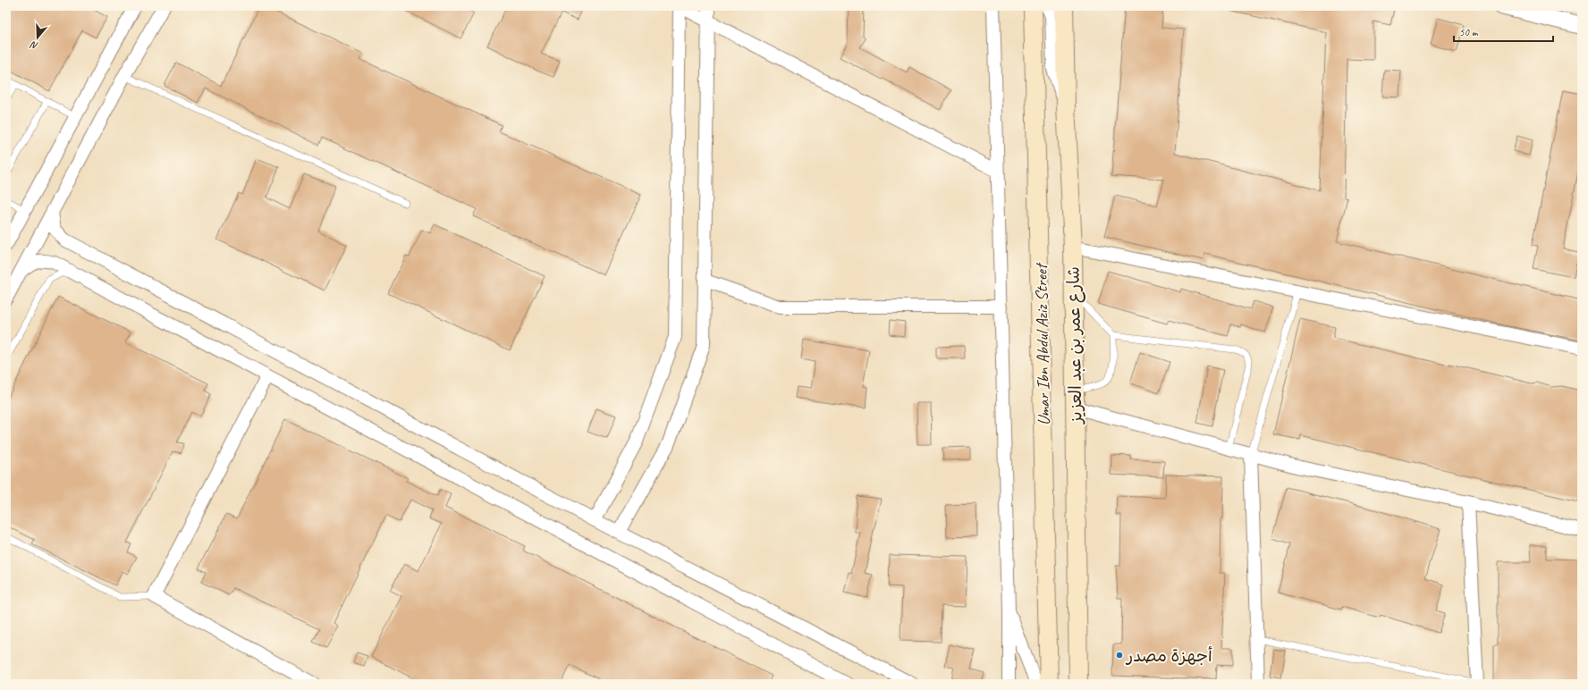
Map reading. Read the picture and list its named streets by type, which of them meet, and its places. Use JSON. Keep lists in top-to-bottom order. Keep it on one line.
{"streets":{"main road":["Umar Ibn Abdul Aziz Street","شارع عمر بن عبد العزيز"]},"places":["أجهزة مصدر"],"scale_bar":"50 m","north":"bottom"}
